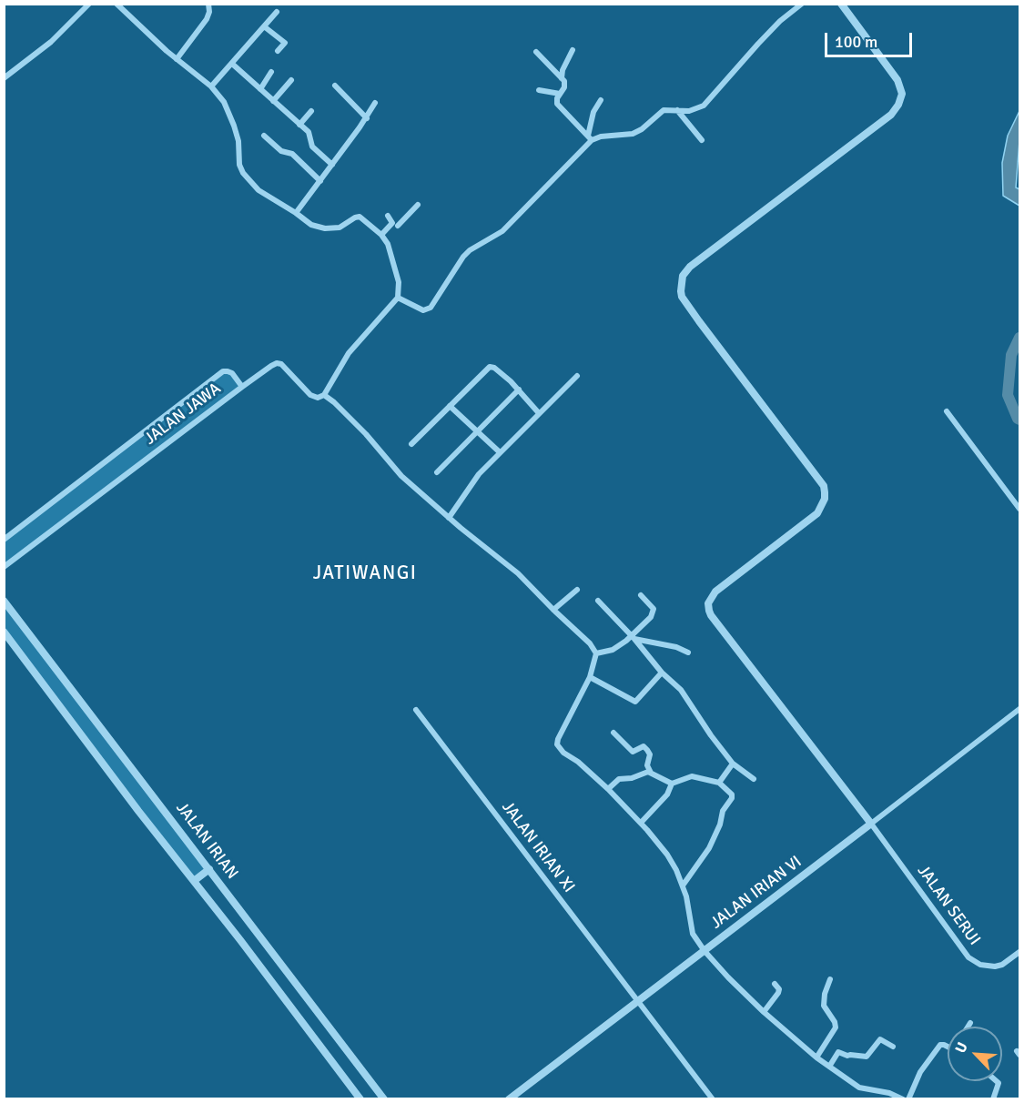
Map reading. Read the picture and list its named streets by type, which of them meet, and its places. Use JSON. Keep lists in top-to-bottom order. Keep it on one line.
{"streets":{"street":["JALAN JAWA","JALAN IRIAN","JALAN IRIAN XI","JALAN IRIAN VI","JALAN SERUI"]},"crossings":[["JALAN IRIAN XI","JALAN IRIAN VI"],["JALAN IRIAN VI","JALAN SERUI"]],"districts":["JATIWANGI"],"scale_bar":"100 m","north":"top left"}
